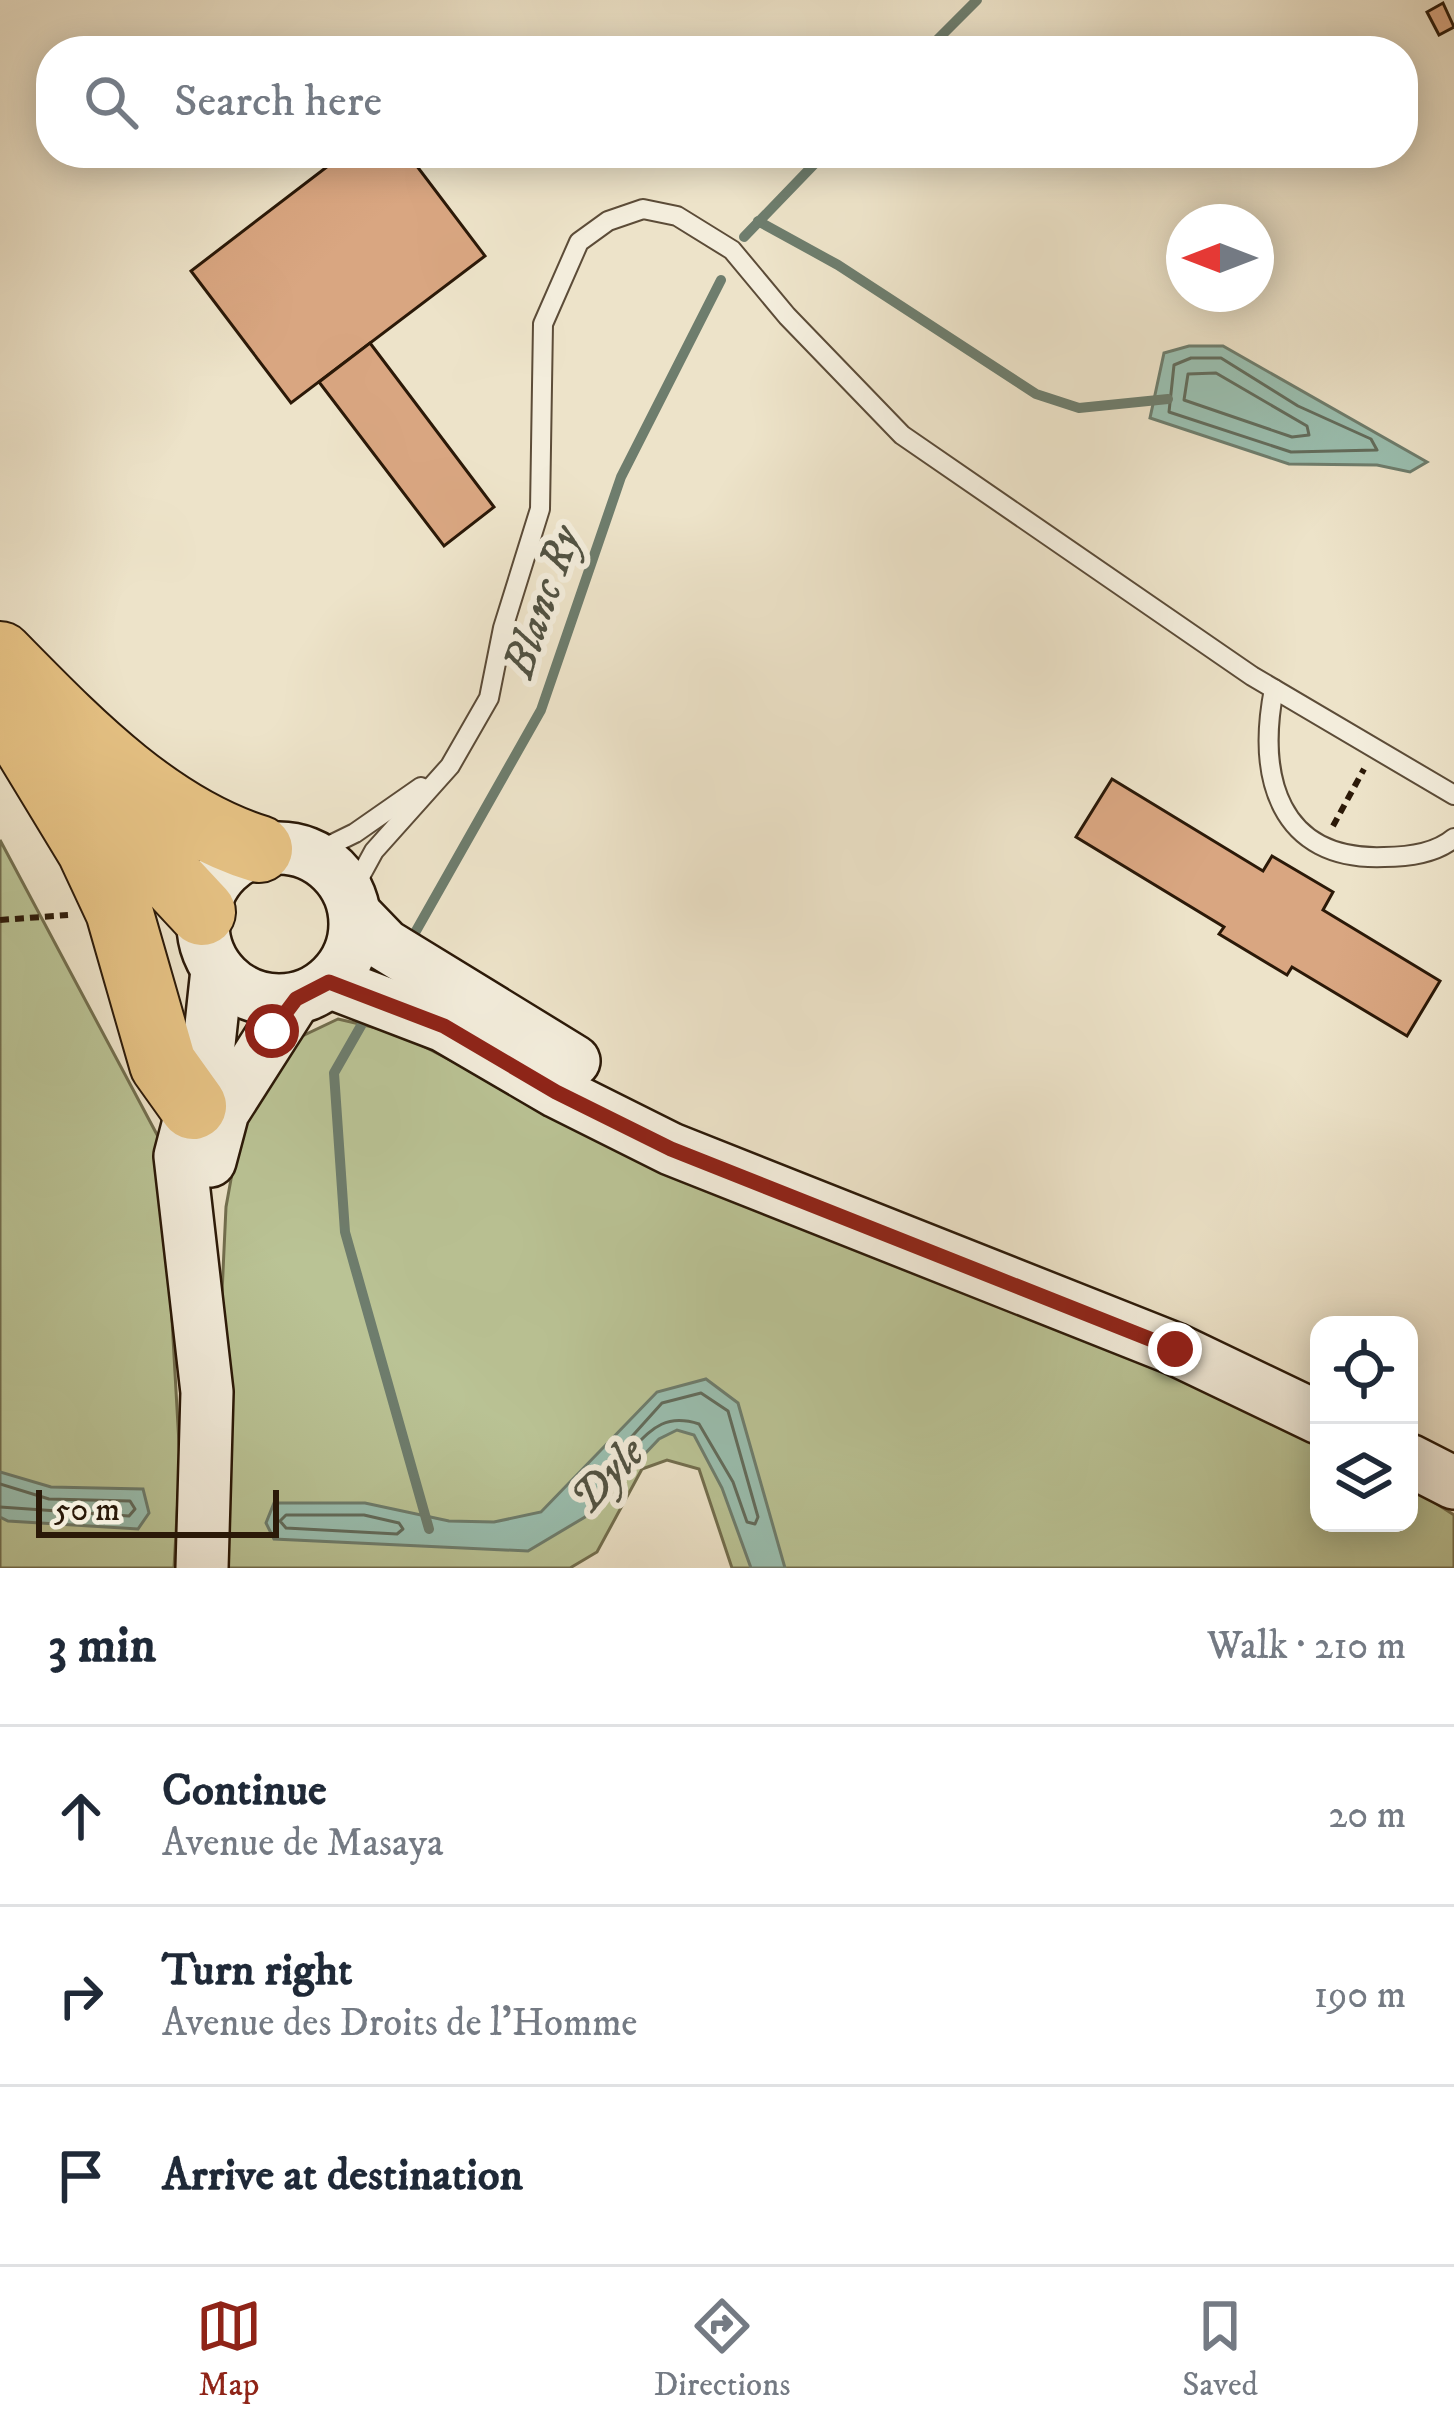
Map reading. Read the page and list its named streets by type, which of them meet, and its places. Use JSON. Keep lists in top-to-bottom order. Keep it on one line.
{"water":["Blanc Ry","Dyle"],"scale_bar":"50 m","north":"left","page":{"search":"Search here","scale":"50 m","heading":["3 min","Walk · 210 m"],"list":[["Continue","Avenue de Masaya","20 m"],["Turn right","Avenue des Droits de l'Homme","190 m"],"Arrive at destination"],"nav":["Map","Directions","Saved"]}}
